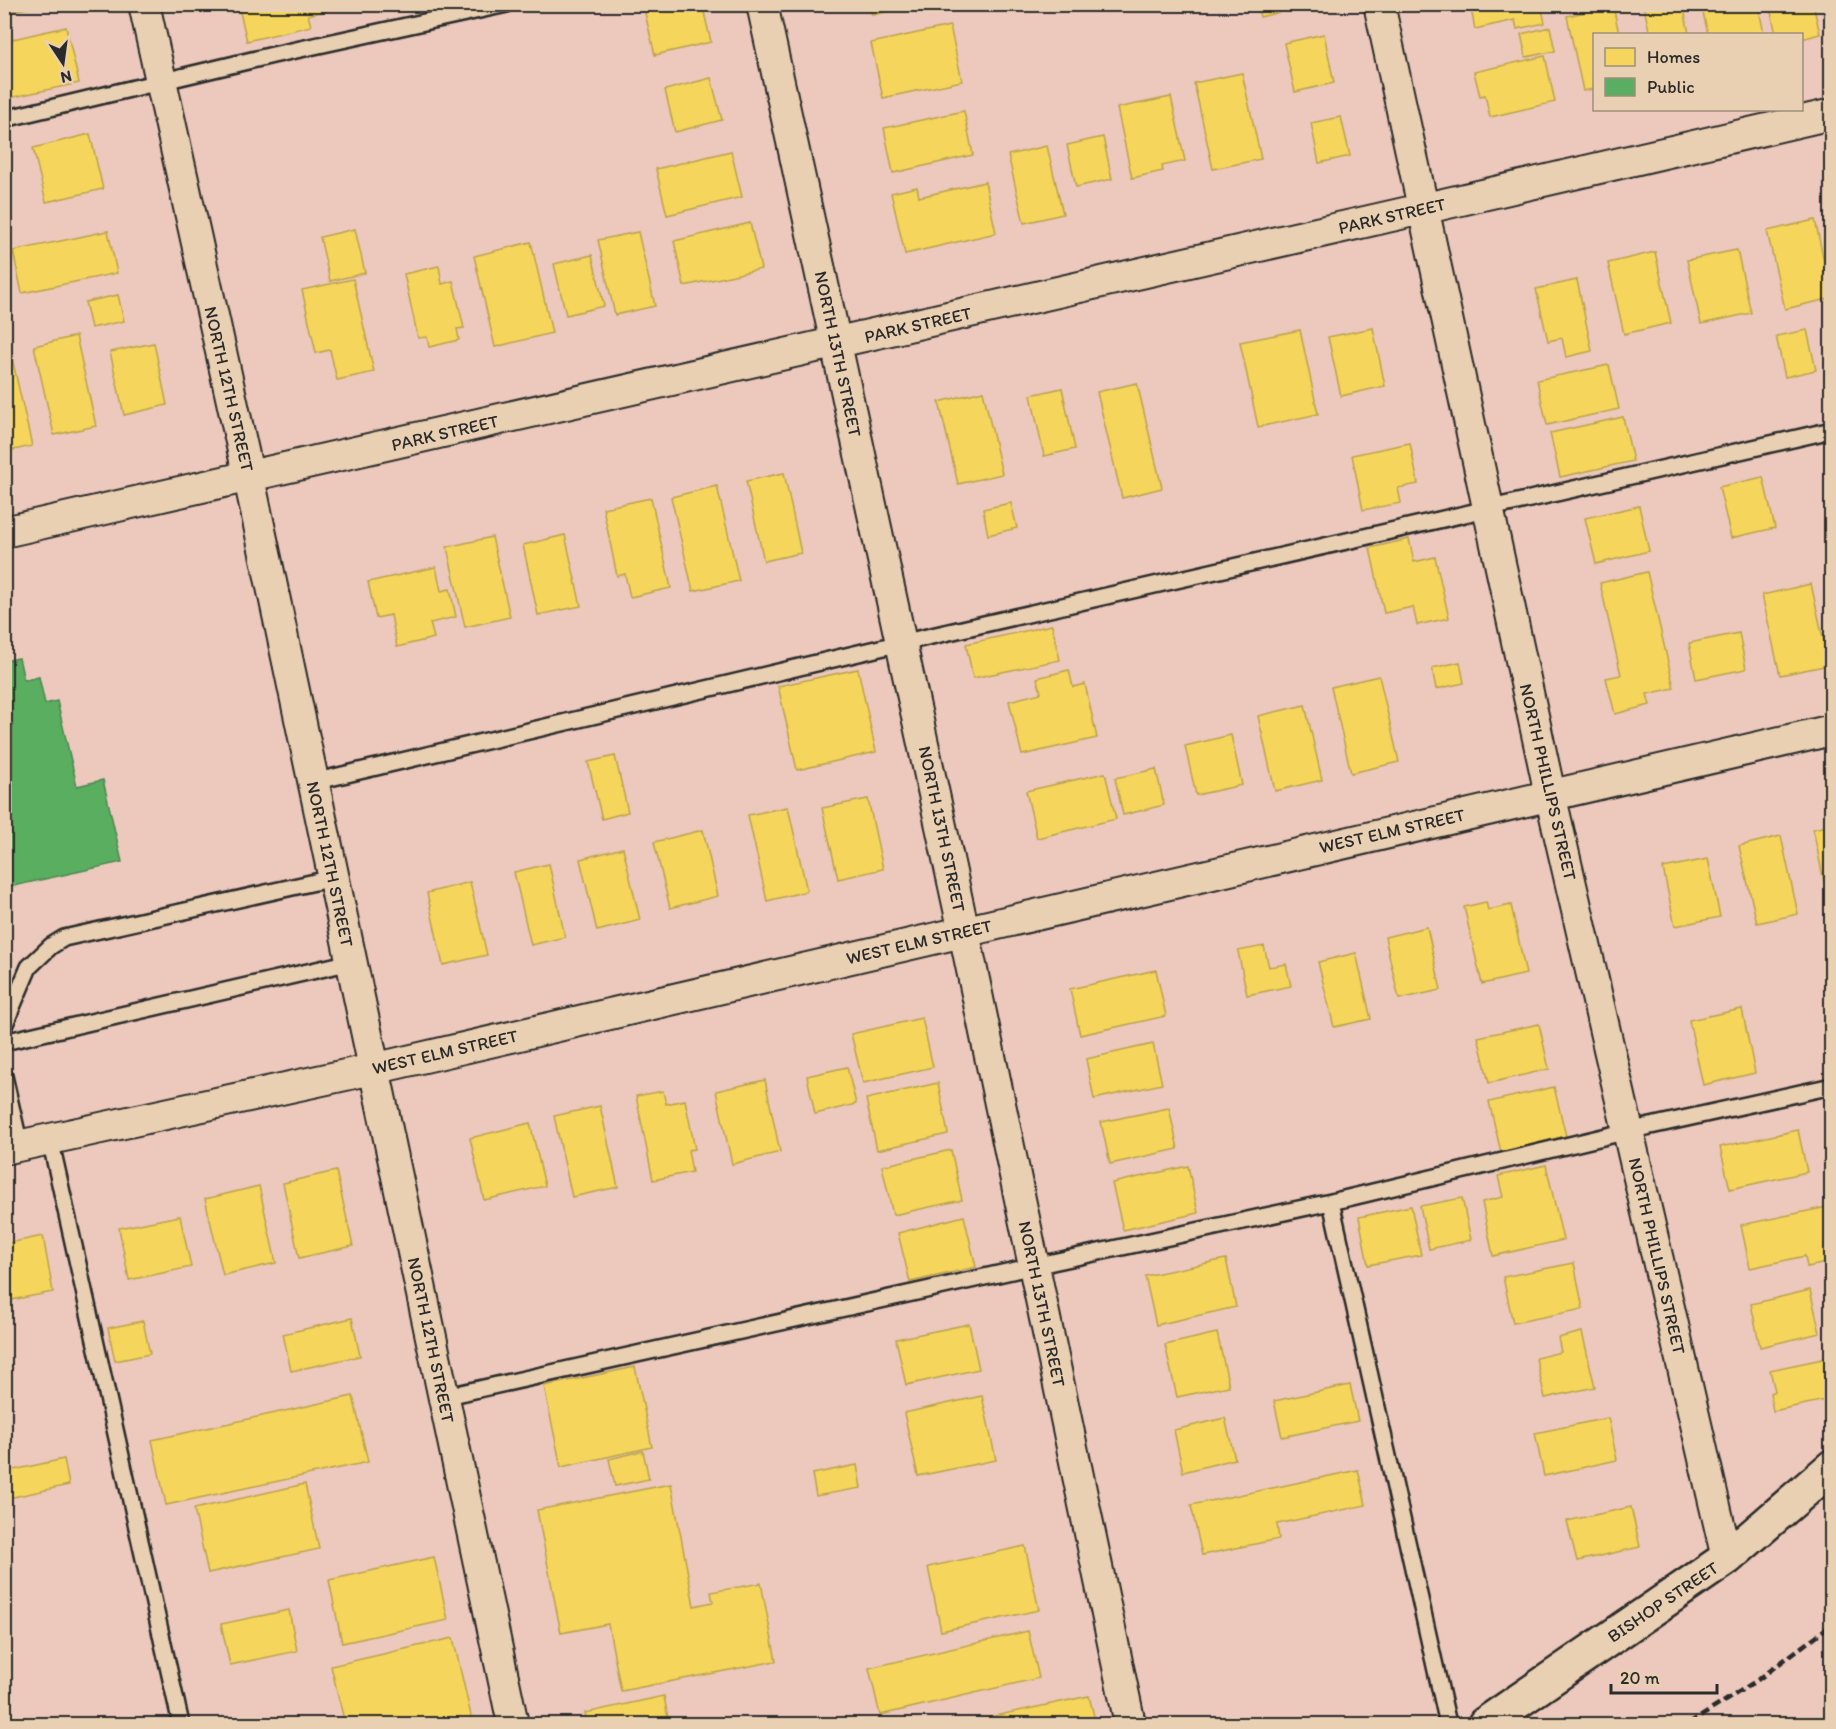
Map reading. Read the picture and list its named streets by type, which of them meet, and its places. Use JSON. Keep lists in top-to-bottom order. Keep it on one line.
{"streets":{"street":["PARK STREET","NORTH 13TH STREET","NORTH 12TH STREET","NORTH PHILLIPS STREET","WEST ELM STREET","BISHOP STREET"]},"crossings":[["PARK STREET","NORTH 13TH STREET"],["PARK STREET","NORTH 12TH STREET"],["PARK STREET","NORTH PHILLIPS STREET"],["NORTH 13TH STREET","WEST ELM STREET"],["NORTH 12TH STREET","WEST ELM STREET"],["NORTH PHILLIPS STREET","WEST ELM STREET"],["NORTH PHILLIPS STREET","BISHOP STREET"]],"legend":["Homes","Public"],"scale_bar":"20 m","north":"bottom"}
